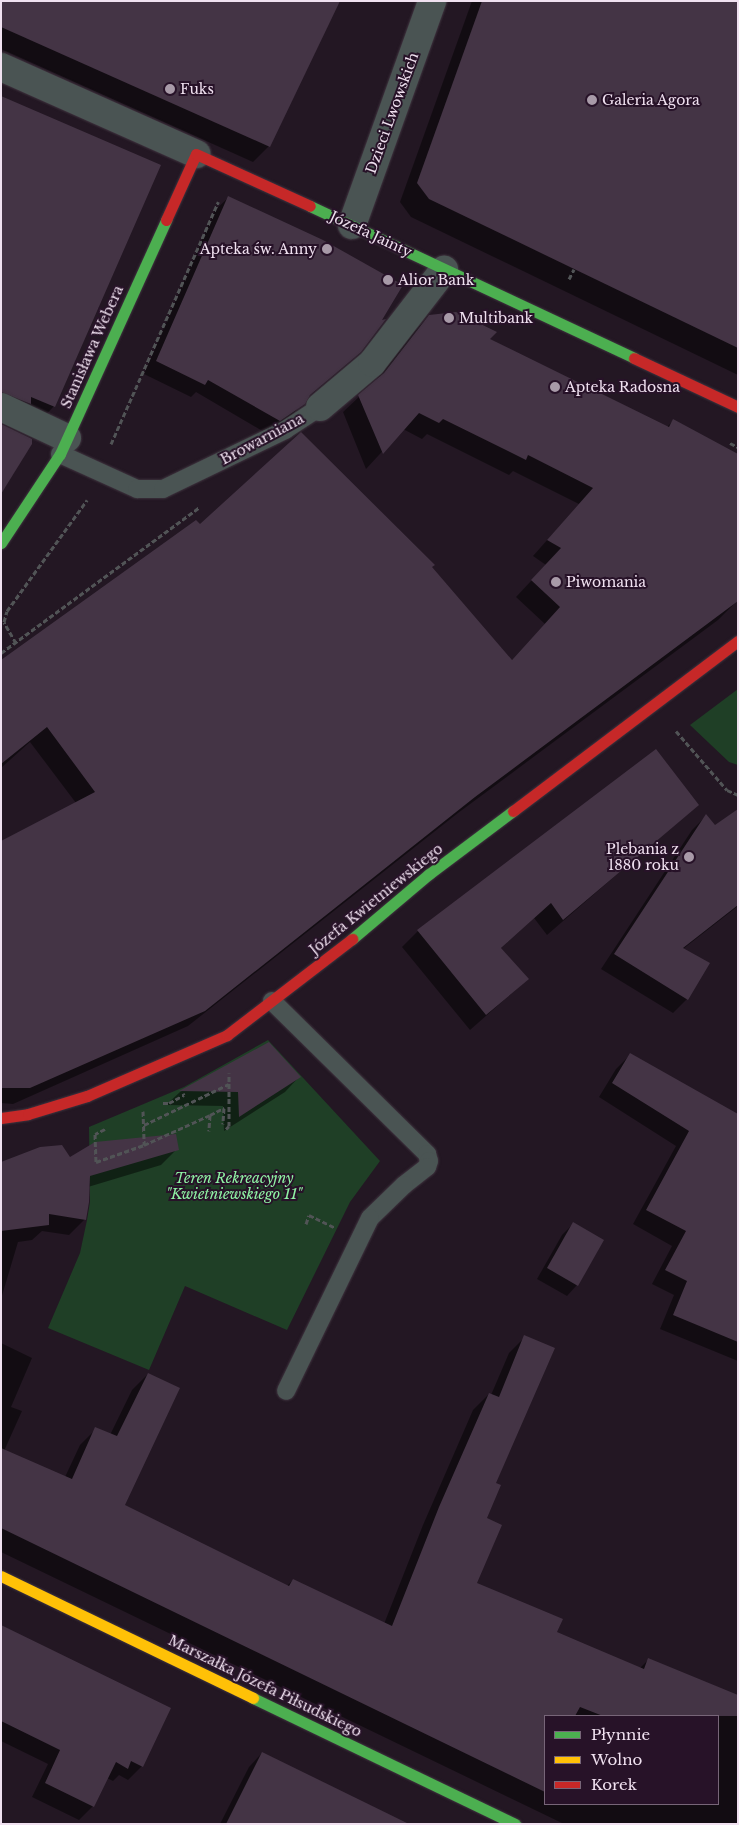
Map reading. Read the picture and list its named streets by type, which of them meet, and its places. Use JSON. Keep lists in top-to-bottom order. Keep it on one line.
{"streets":{"street":["Dzieci Lwowskich","Józefa Jainty","Stanisława Webera","Browarniana","Józefa Kwietniewskiego","Marszałka Józefa Piłsudskiego"]},"crossings":[["Dzieci Lwowskich","Józefa Jainty"],["Józefa Jainty","Stanisława Webera"],["Józefa Jainty","Browarniana"],["Stanisława Webera","Browarniana"]],"parks":["Teren Rekreacyjny \"Kwietniewskiego 11\""],"places":["Fuks","Galeria Agora","Apteka św. Anny","Alior Bank","Multibank","Apteka Radosna","Piwomania","Plebania z 1880 roku"],"legend":["Płynnie","Wolno","Korek"]}
